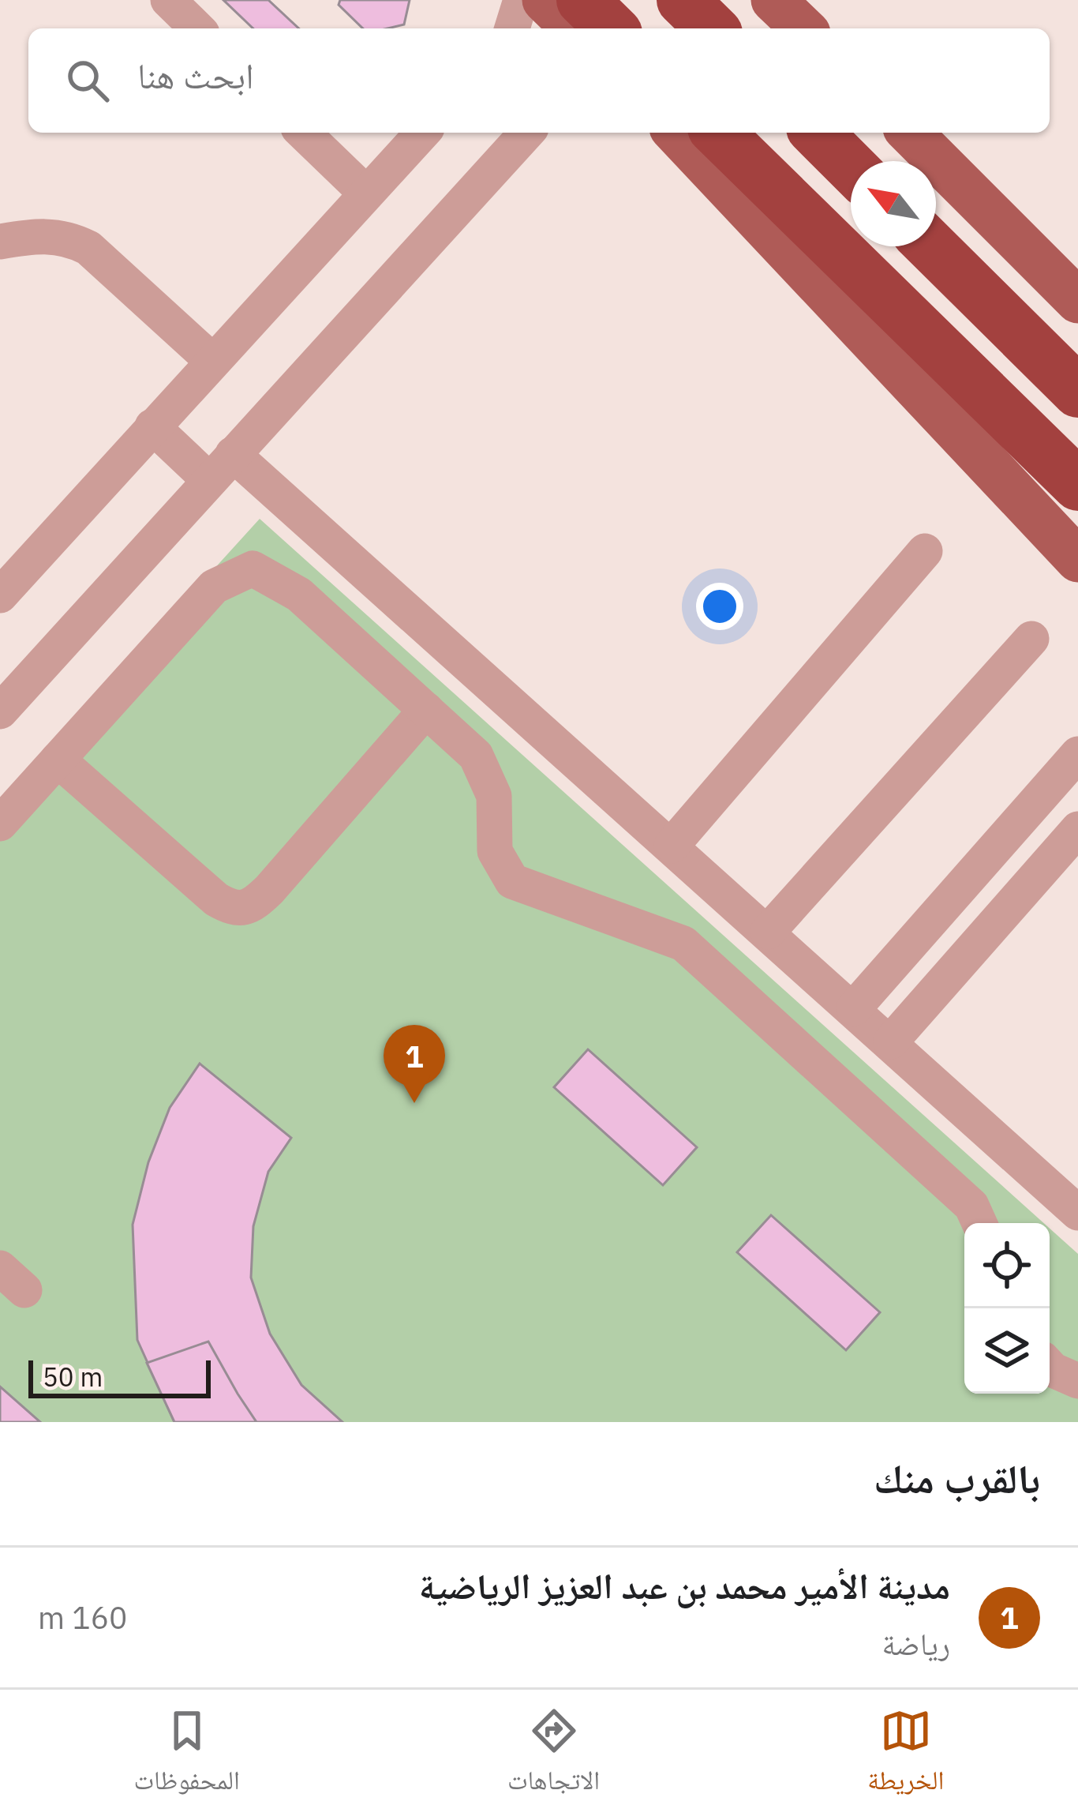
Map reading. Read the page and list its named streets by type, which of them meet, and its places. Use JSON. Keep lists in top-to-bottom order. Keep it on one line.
{"scale_bar":"50 m","north":"top left","page":{"search":"ابحث هنا","pins":"1","scale":"50 m","heading":"بالقرب منك","list":[{"mark":"1","name":"مدينة الأمير محمد بن عبد العزيز الرياضية","note":"رياضة","value":"160 m"}],"nav":["الخريطة","الاتجاهات","المحفوظات"]}}
